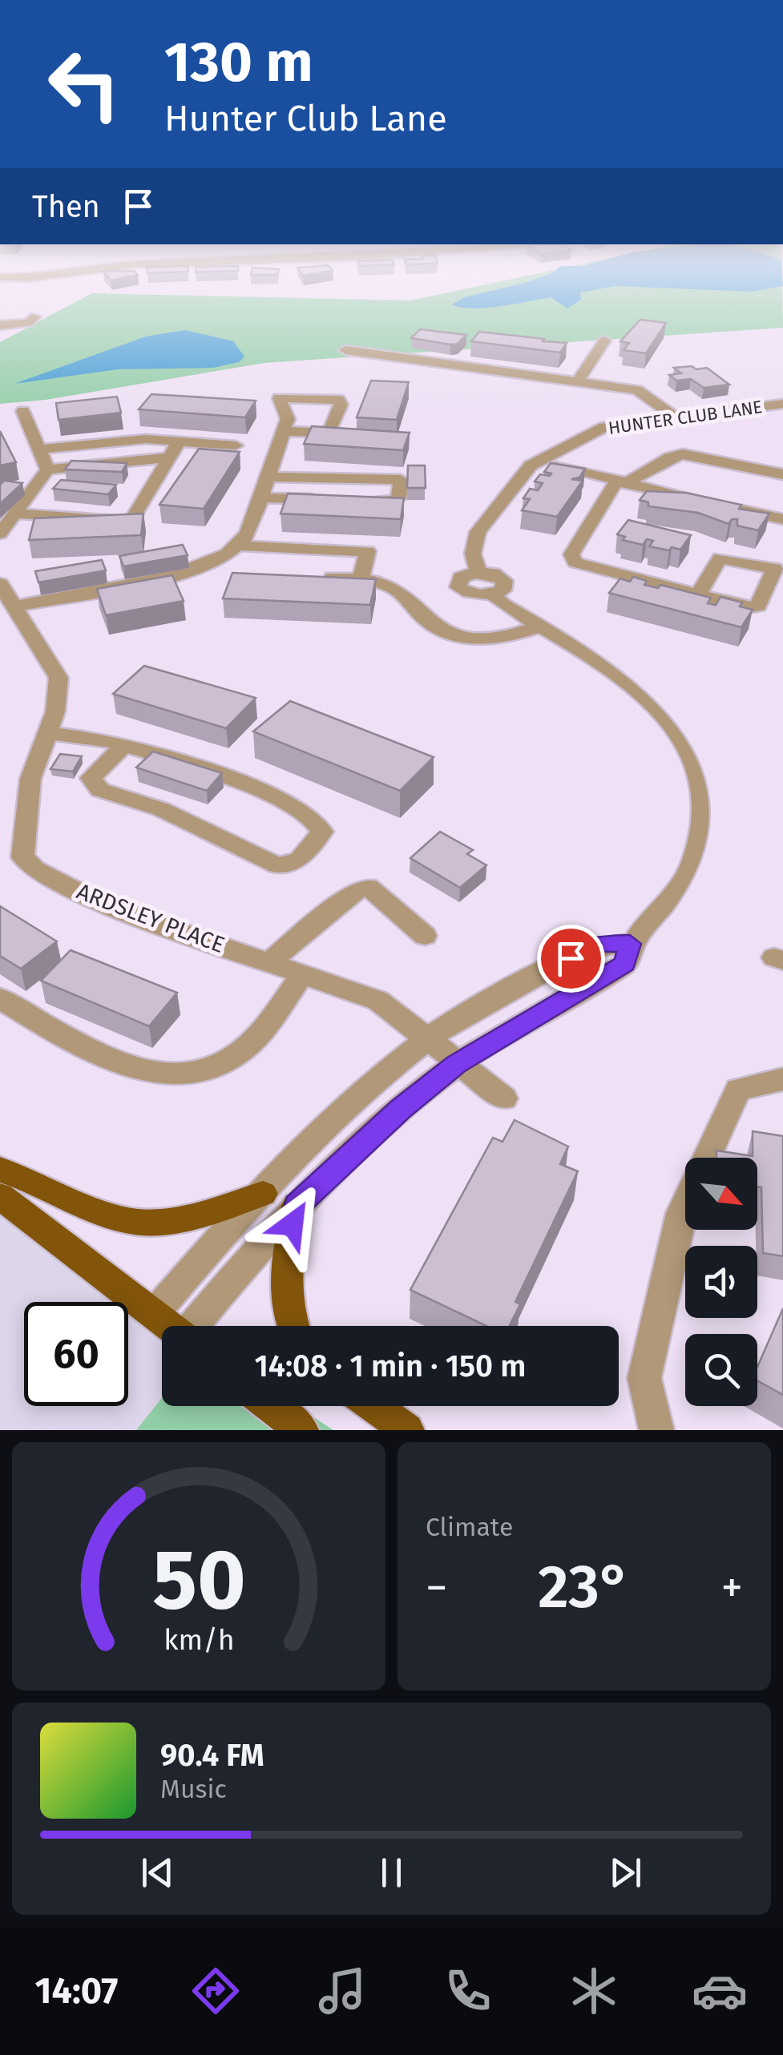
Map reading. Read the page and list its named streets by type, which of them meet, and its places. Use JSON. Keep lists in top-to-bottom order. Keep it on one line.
{"streets":{"street":["HUNTER CLUB LANE","ARDSLEY PLACE"]},"north":"bottom right","page":{"turn":["130 m","Hunter Club Lane"],"then":"Then","limit":"60","trip":"14:08 · 1 min · 150 m","tile":"Climate","heat":["−","23°","+"],"song":["90.4 FM","Music"],"tabs":"14:07","gauge":["50","km/h"]}}
